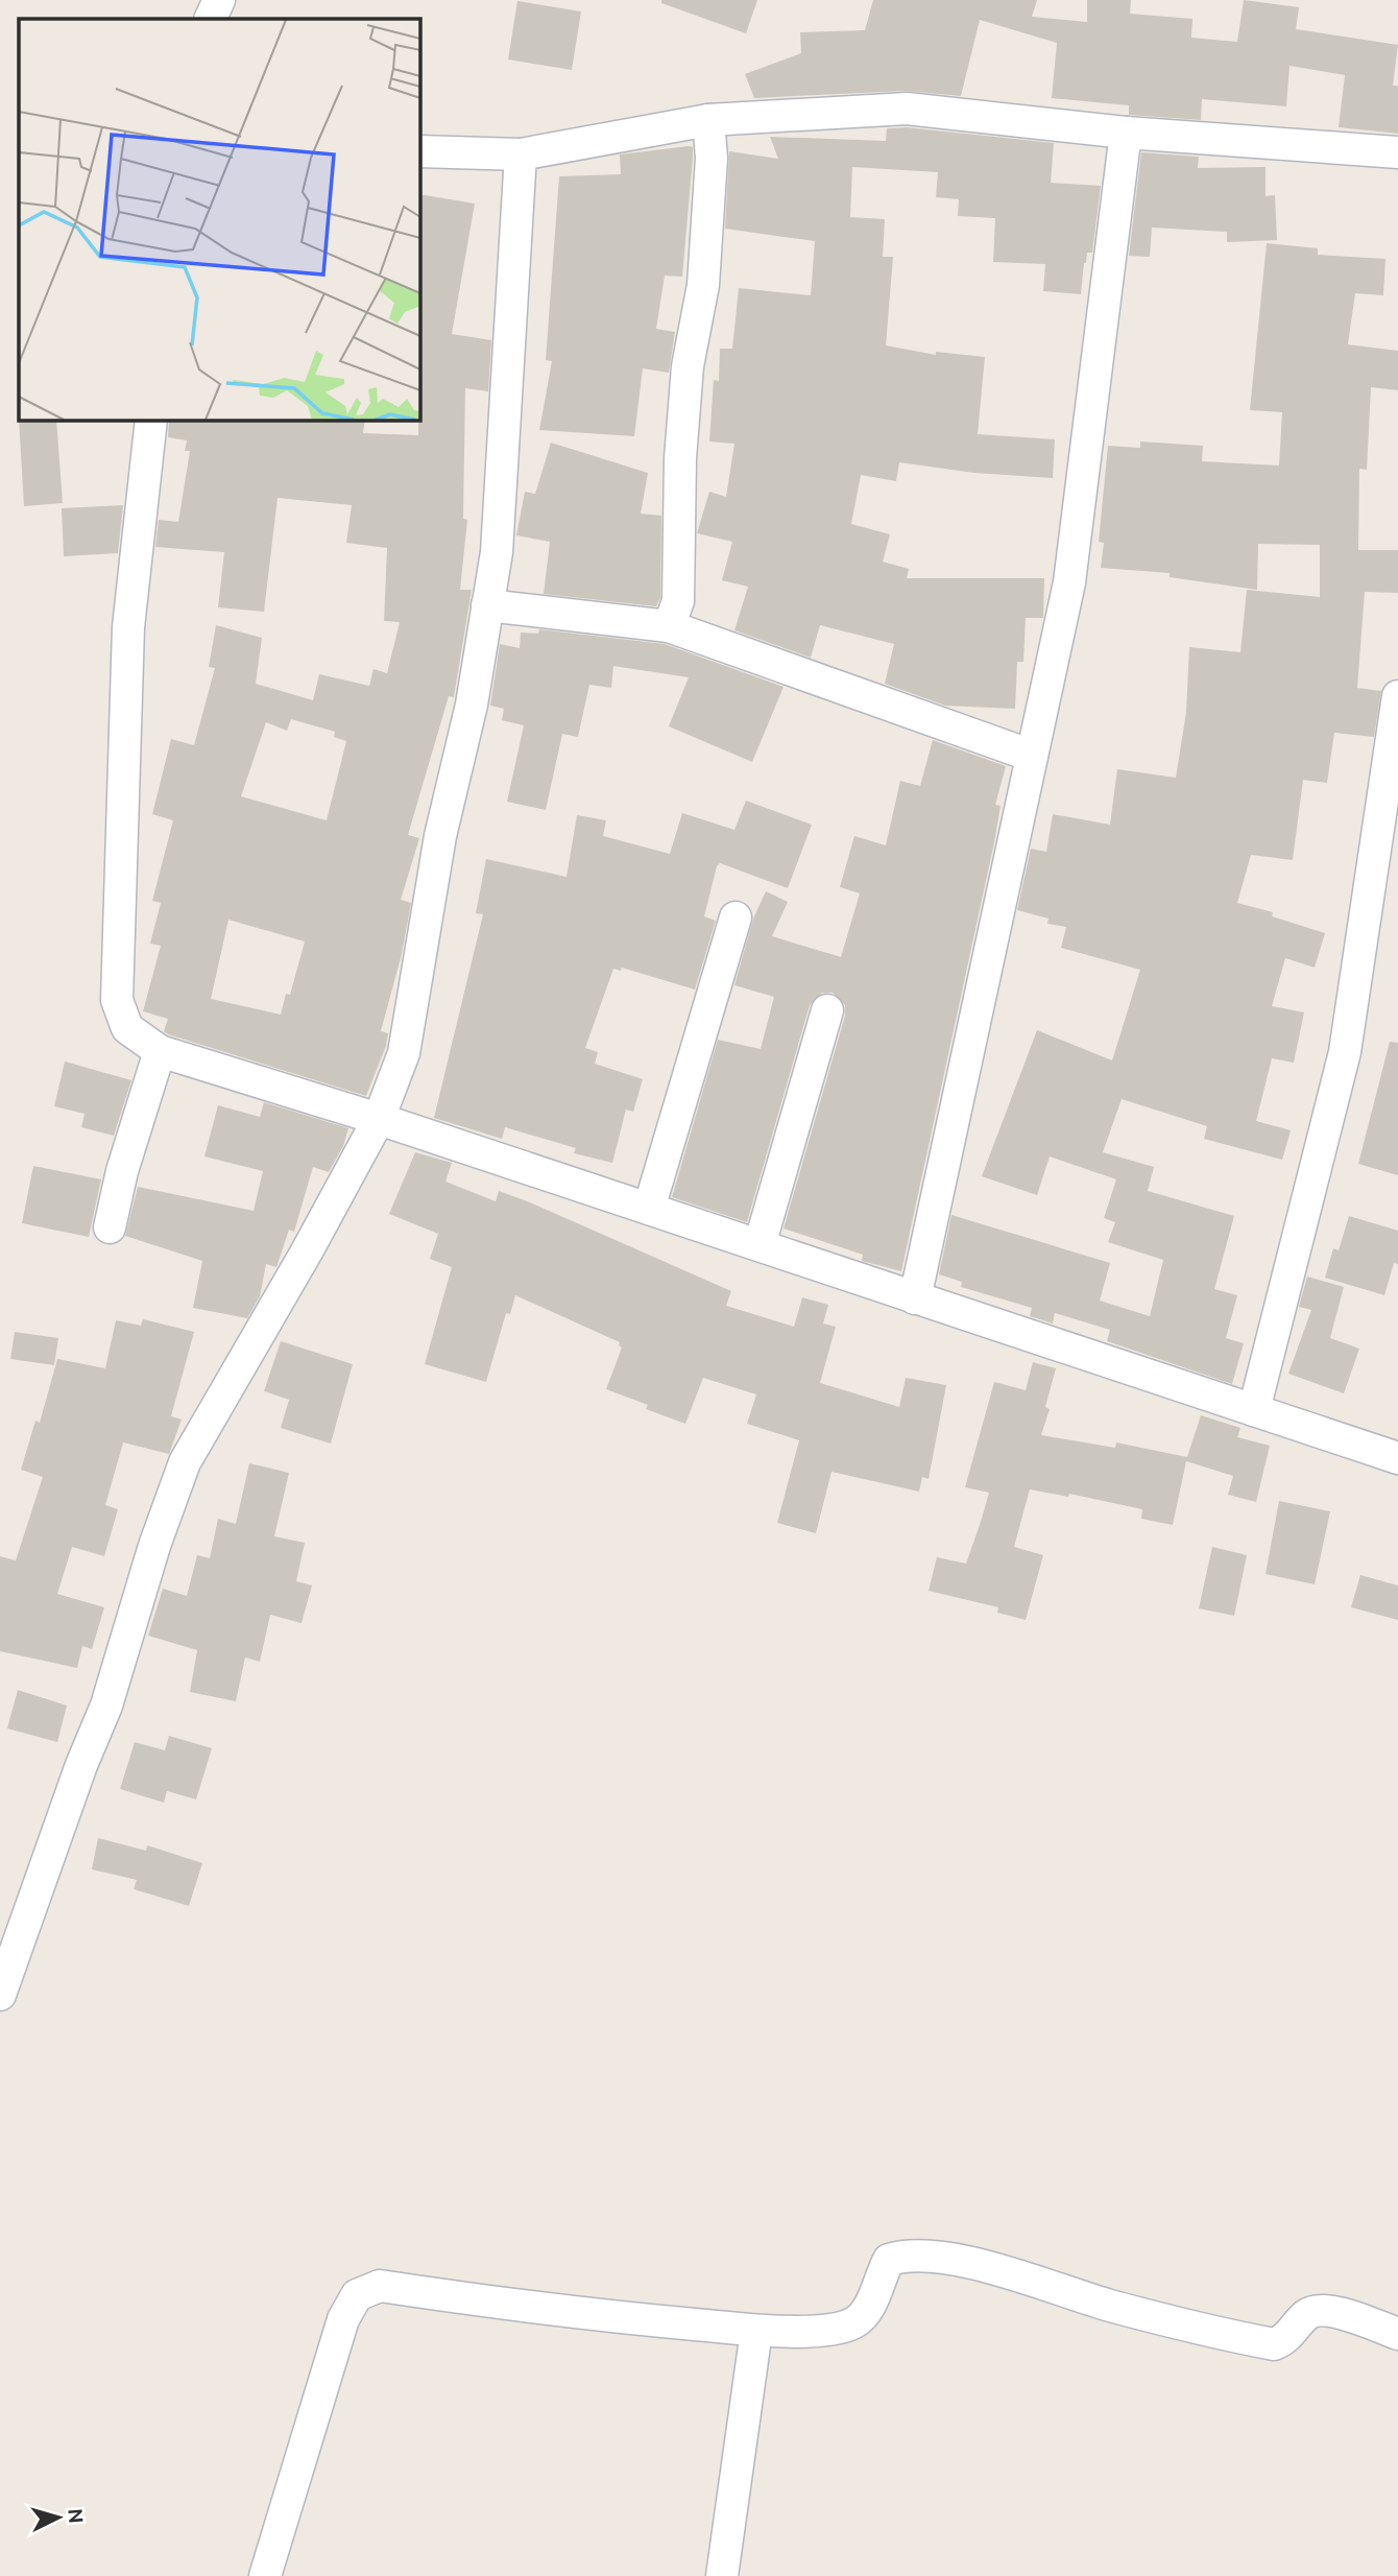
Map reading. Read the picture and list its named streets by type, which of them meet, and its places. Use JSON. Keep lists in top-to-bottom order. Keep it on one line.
{"north":"right"}
